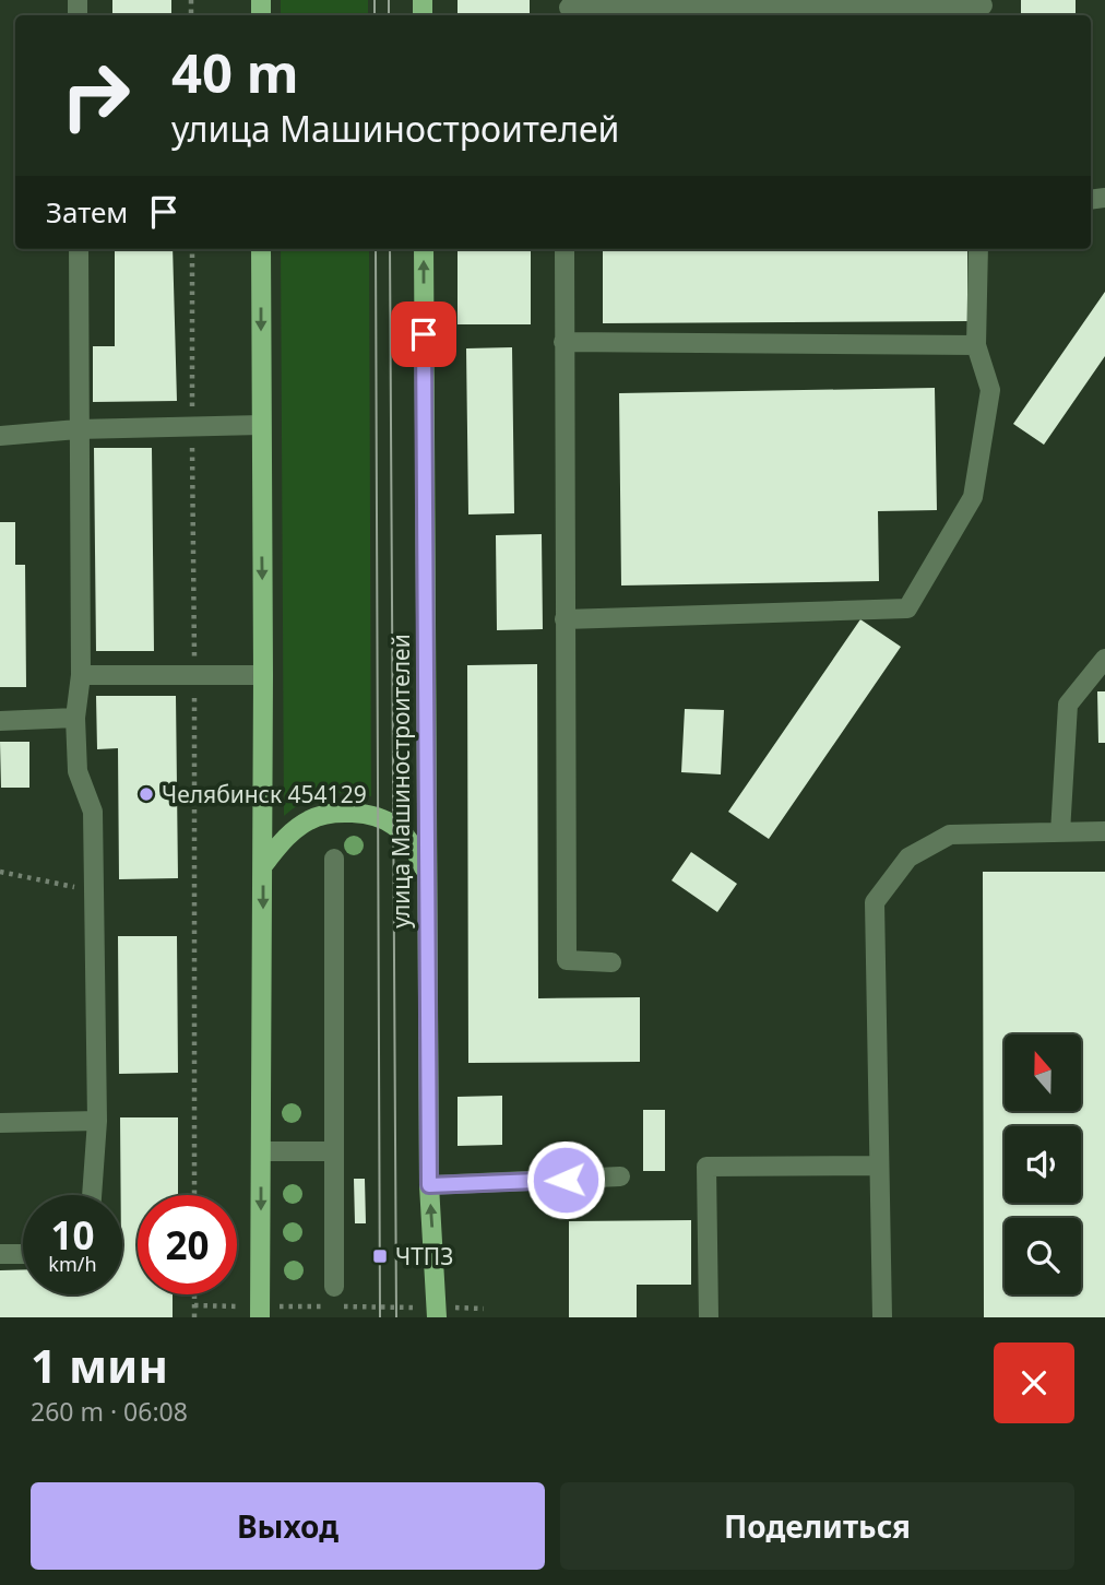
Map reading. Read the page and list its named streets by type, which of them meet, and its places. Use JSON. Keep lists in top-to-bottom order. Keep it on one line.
{"streets":{"main road":["улица Машиностроителей"]},"places":{"other":["Челябинск 454129"],"transit":["ЧТПЗ"]},"north":"top","page":{"turn":["40 m","улица Машиностроителей"],"then":"Затем","speed":"10 km/h","limit":"20","heading":["1 мин","260 m · 06:08"],"buttons":["Выход","Поделиться"]}}
